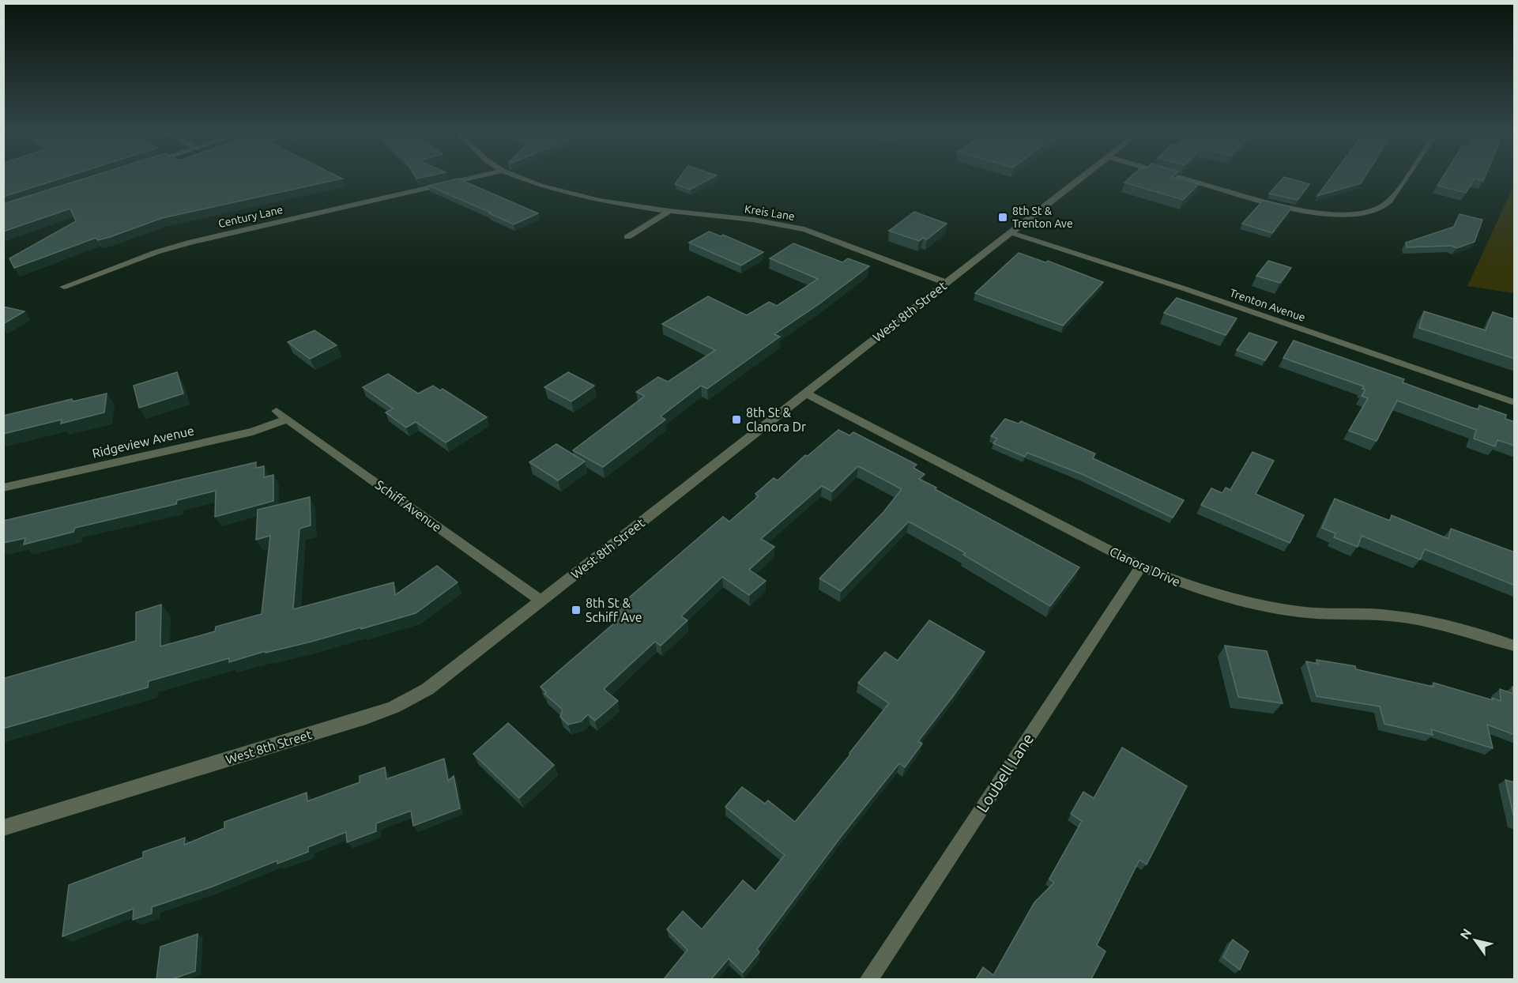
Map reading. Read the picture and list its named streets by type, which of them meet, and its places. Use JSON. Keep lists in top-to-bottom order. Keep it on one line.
{"streets":{"street":["Kreis Lane","Century Lane","Trenton Avenue","West 8th Street","Ridgeview Avenue","Schiff Avenue","Clanora Drive","Loubell Lane"]},"crossings":[["Kreis Lane","West 8th Street"],["Trenton Avenue","West 8th Street"],["West 8th Street","Schiff Avenue"],["West 8th Street","Clanora Drive"],["Ridgeview Avenue","Schiff Avenue"],["Clanora Drive","Loubell Lane"]],"places":{"transit":["8th St & Trenton Ave","8th St & Clanora Dr","8th St & Schiff Ave"]},"north":"top left"}
